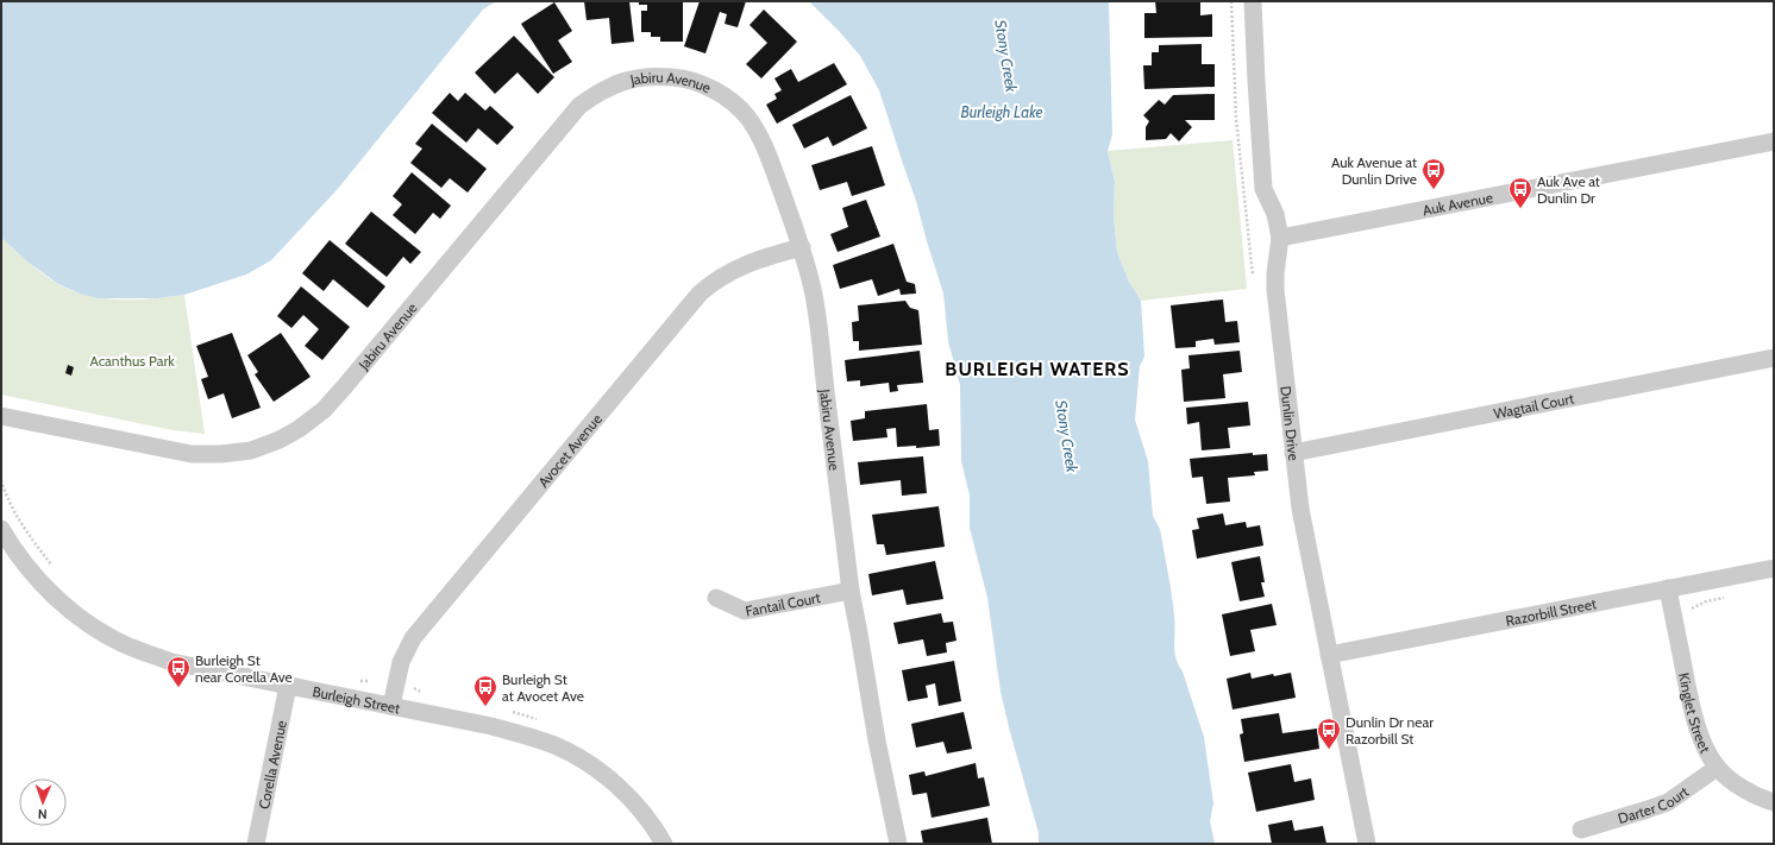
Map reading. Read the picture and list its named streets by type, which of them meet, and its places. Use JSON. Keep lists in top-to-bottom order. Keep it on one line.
{"streets":{"street":["Jabiru Avenue","Auk Avenue","Wagtail Court","Dunlin Drive","Avocet Avenue","Fantail Court","Razorbill Street","Burleigh Street","Kinglet Street","Corella Avenue","Darter Court"]},"crossings":[["Jabiru Avenue","Avocet Avenue"],["Jabiru Avenue","Fantail Court"],["Auk Avenue","Dunlin Drive"],["Wagtail Court","Dunlin Drive"],["Dunlin Drive","Razorbill Street"],["Avocet Avenue","Burleigh Street"],["Razorbill Street","Kinglet Street"],["Burleigh Street","Corella Avenue"],["Kinglet Street","Darter Court"]],"districts":["BURLEIGH WATERS"],"water":["Stony Creek","Burleigh Lake"],"parks":["Acanthus Park"],"places":{"bus stop":["Auk Avenue at Dunlin Drive","Auk Ave at Dunlin Dr","Burleigh St near Corella Ave","Burleigh St at Avocet Ave","Dunlin Dr near Razorbill St"]},"north":"bottom"}
